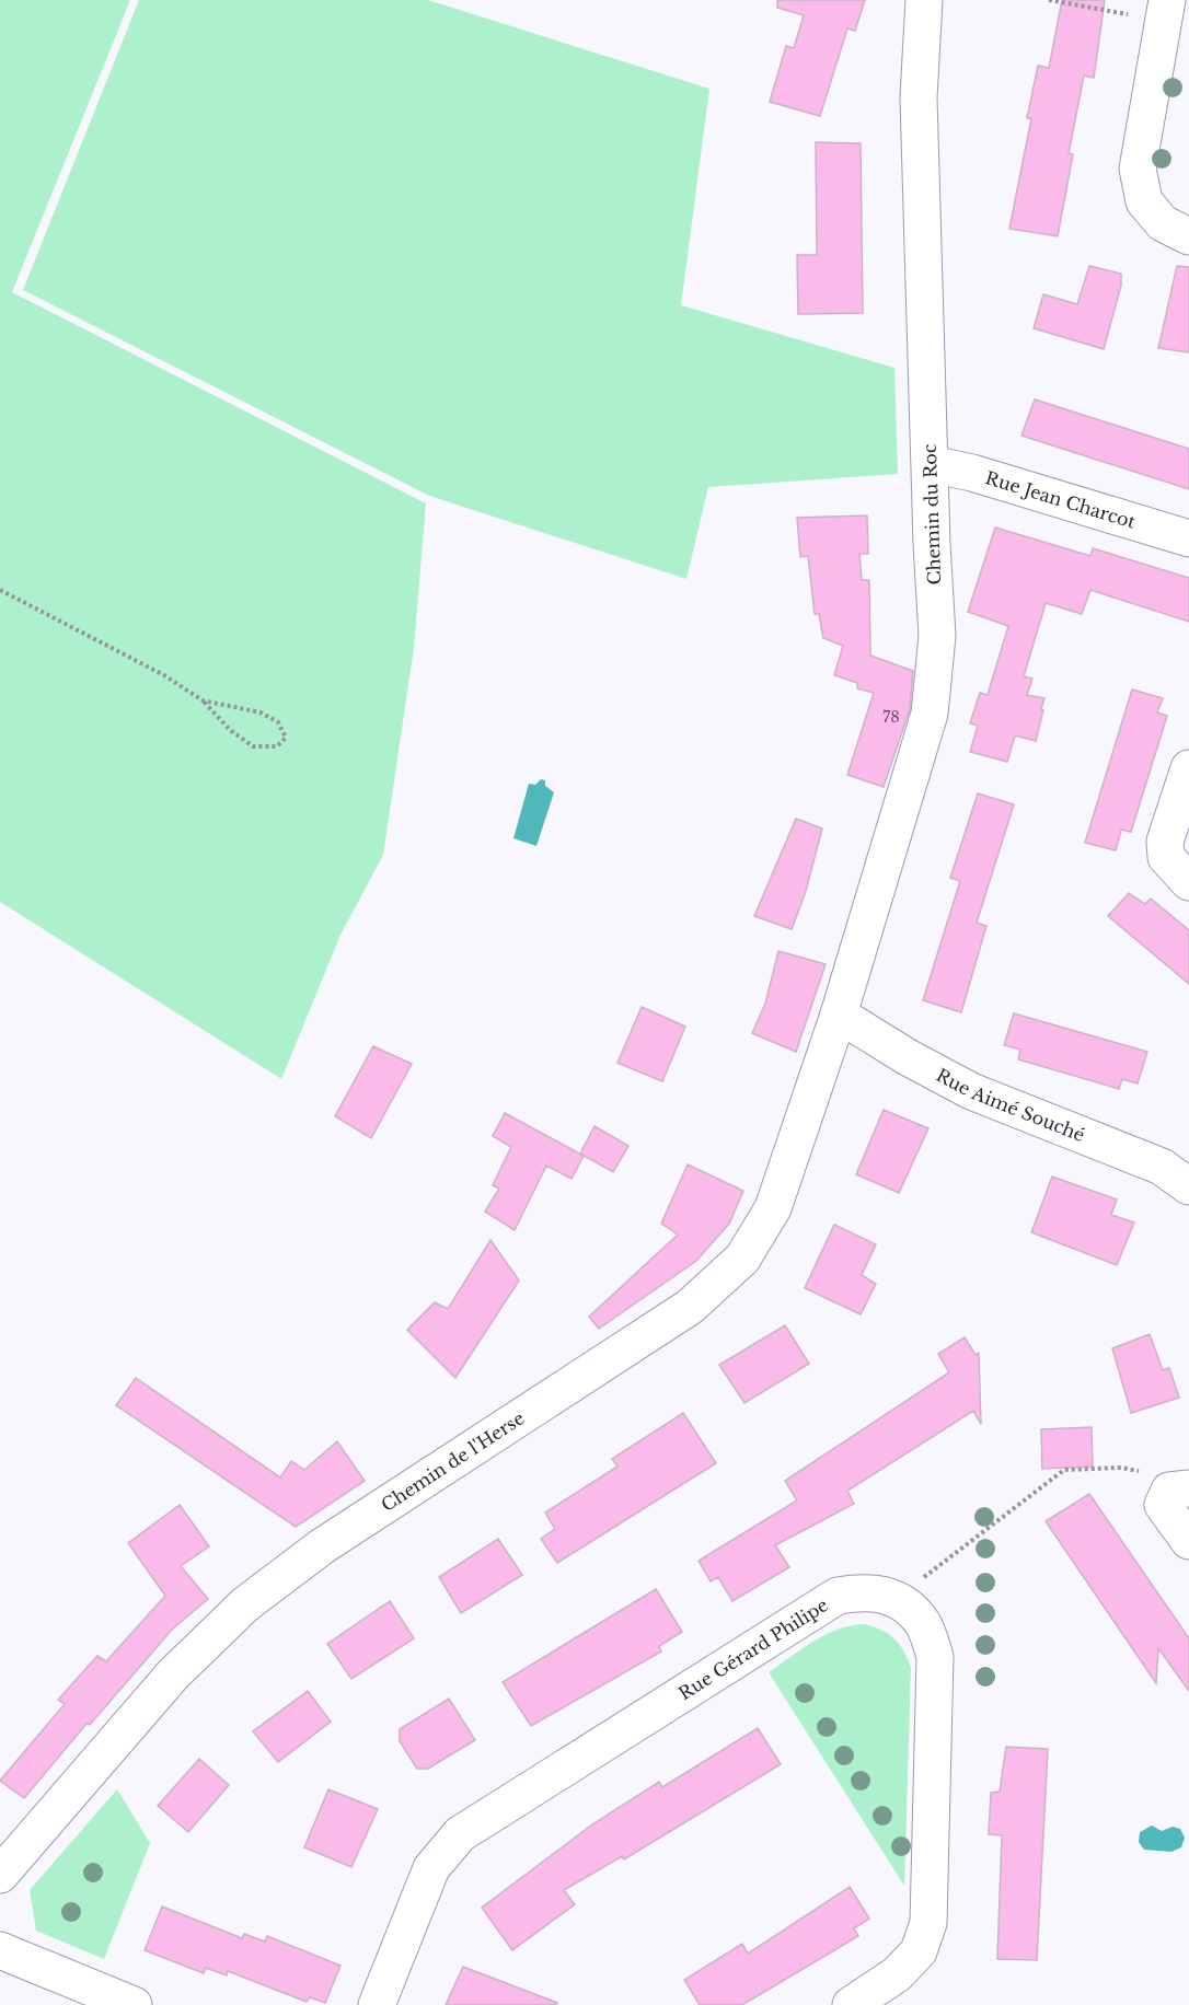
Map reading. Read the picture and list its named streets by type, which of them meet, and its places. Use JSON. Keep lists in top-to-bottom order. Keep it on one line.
{"streets":{"street":["Rue Jean Charcot","Chemin du Roc","Rue Aimé Souché","Chemin de l'Herse","Rue Gérard Philipe"]},"crossings":[["Rue Jean Charcot","Chemin du Roc"],["Chemin du Roc","Rue Aimé Souché"],["Chemin du Roc","Chemin de l'Herse"],["Rue Aimé Souché","Chemin de l'Herse"]],"house_numbers":["78"]}
